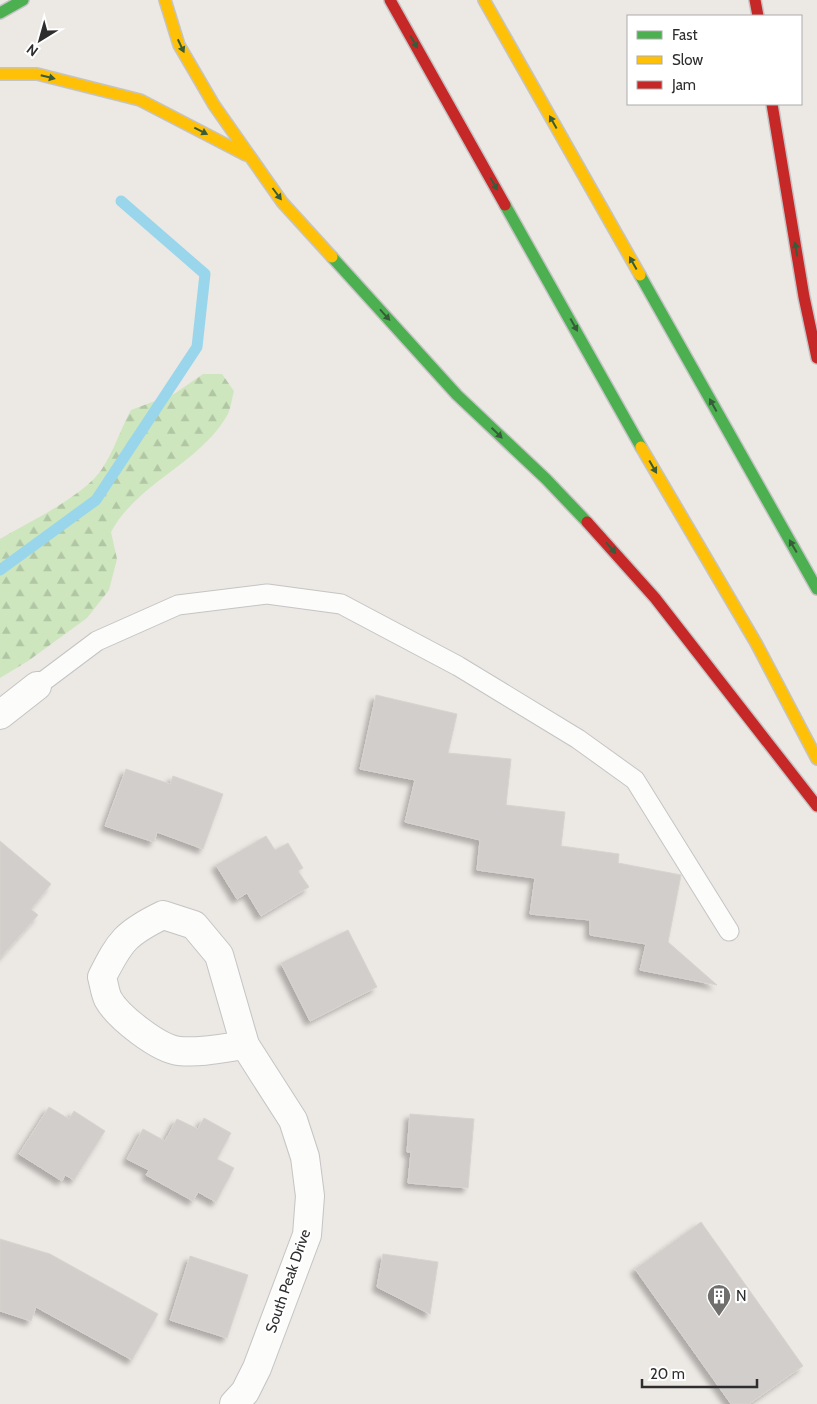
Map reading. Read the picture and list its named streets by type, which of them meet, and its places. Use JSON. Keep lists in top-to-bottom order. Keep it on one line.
{"streets":{"street":["South Peak Drive"]},"places":{"building":["N"]},"legend":["Fast","Slow","Jam"],"scale_bar":"20 m","north":"bottom left"}
